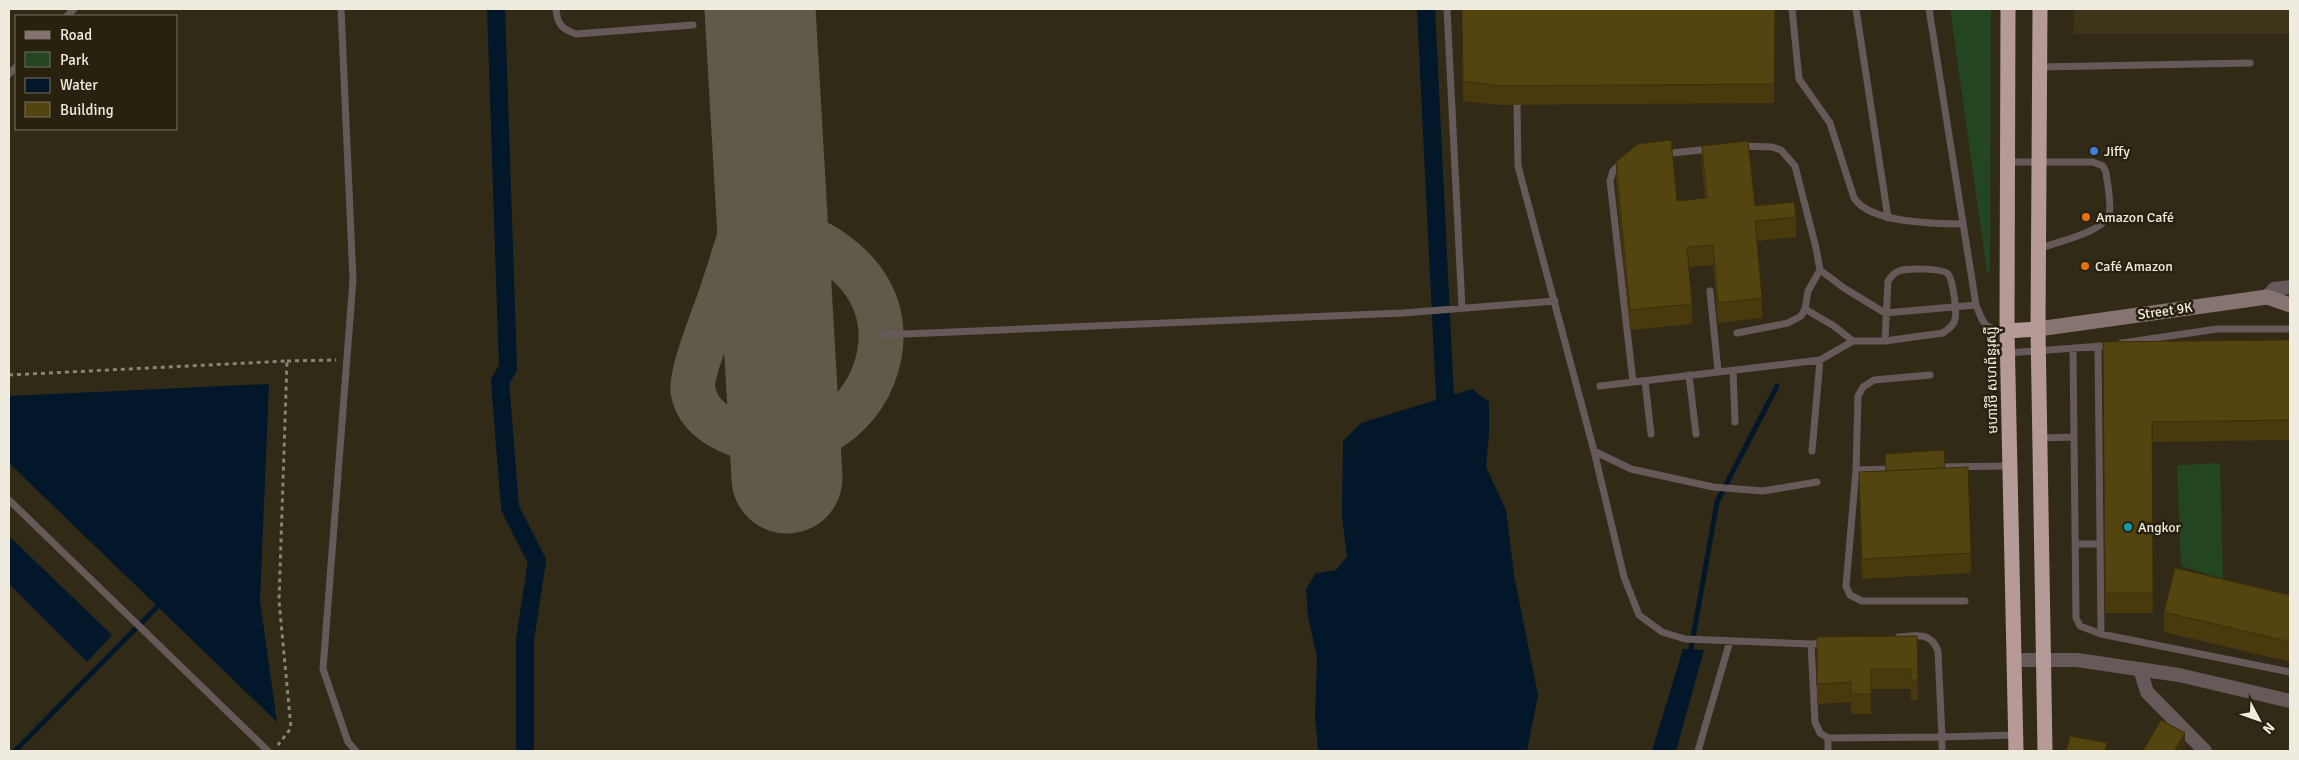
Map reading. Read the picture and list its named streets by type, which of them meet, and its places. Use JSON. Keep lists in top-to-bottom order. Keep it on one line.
{"streets":{"highway":["មហាវិថី សហព័ន្ធរុស្ស៊ី"],"street":["Street 9K"]},"places":["Jiffy","Amazon Café","Café Amazon","Angkor"],"legend":["Road","Park","Water","Building"],"north":"bottom right"}
